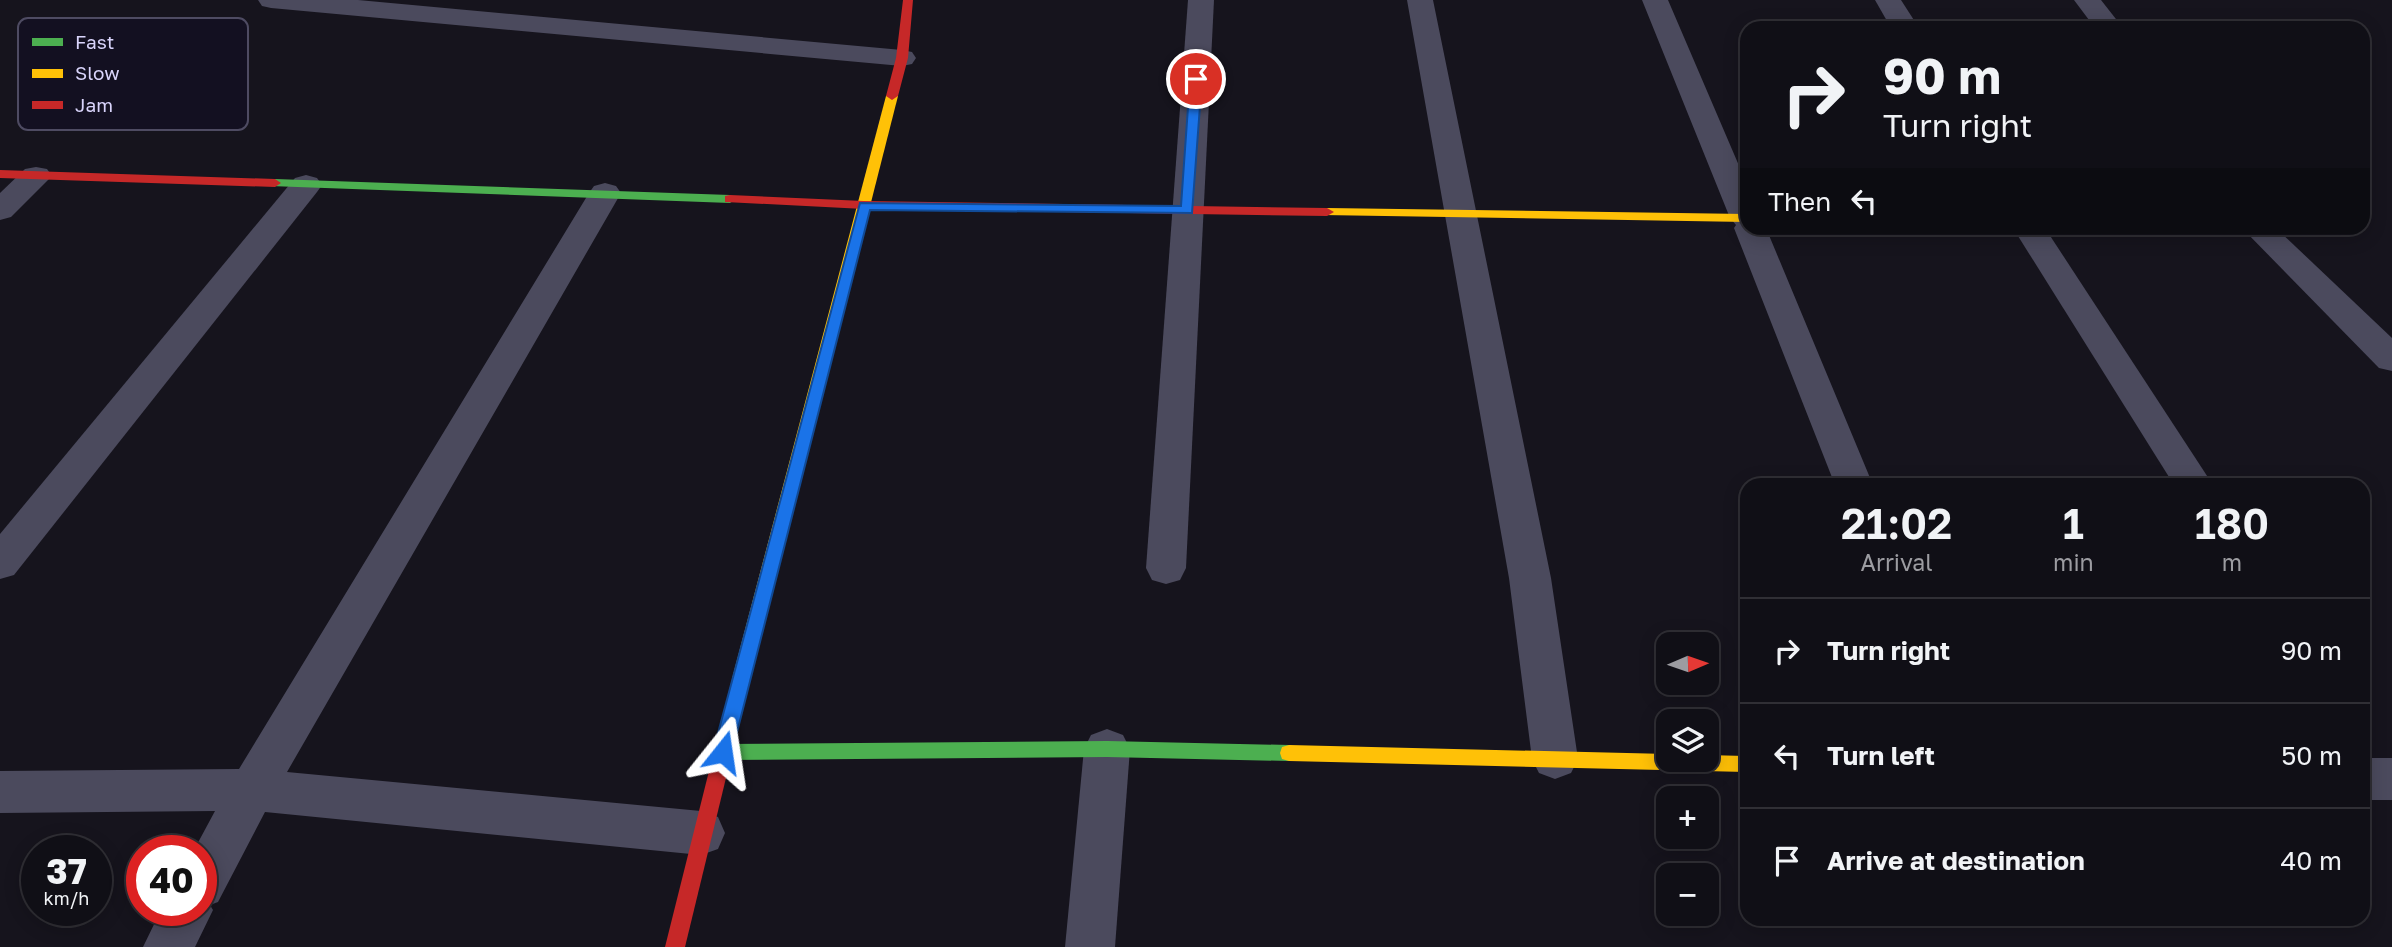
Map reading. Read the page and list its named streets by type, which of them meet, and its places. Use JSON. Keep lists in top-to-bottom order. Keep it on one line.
{"legend":["Fast","Slow","Jam"],"north":"right","page":{"turn":["90 m","Turn right"],"then":"Then","eta":["21:02","Arrival","1","min","180","m"],"list":[{"name":"Turn right","value":"90 m"},{"name":"Turn left","value":"50 m"},{"name":"Arrive at destination","value":"40 m"}],"map_buttons":["+","−"],"speed":"37 km/h","limit":"40"}}
